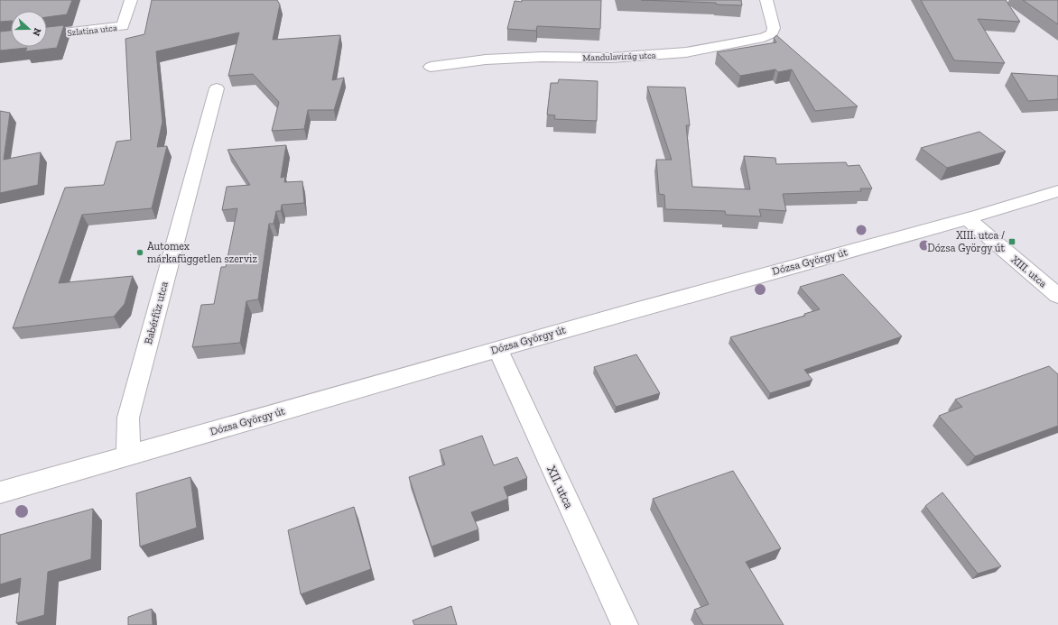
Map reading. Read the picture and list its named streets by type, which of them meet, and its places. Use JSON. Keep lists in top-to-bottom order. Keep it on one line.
{"streets":{"street":["Szlatina utca","Mandulavirág utca","Dózsa György út","XIII. utca","Babérfűz utca","XII. utca"]},"crossings":[["Dózsa György út","XIII. utca"],["Dózsa György út","Babérfűz utca"],["Dózsa György út","XII. utca"]],"places":{"transit":["XIII. utca / Dózsa György út"],"other":["Automex márkafüggetlen szerviz"]},"north":"right"}
